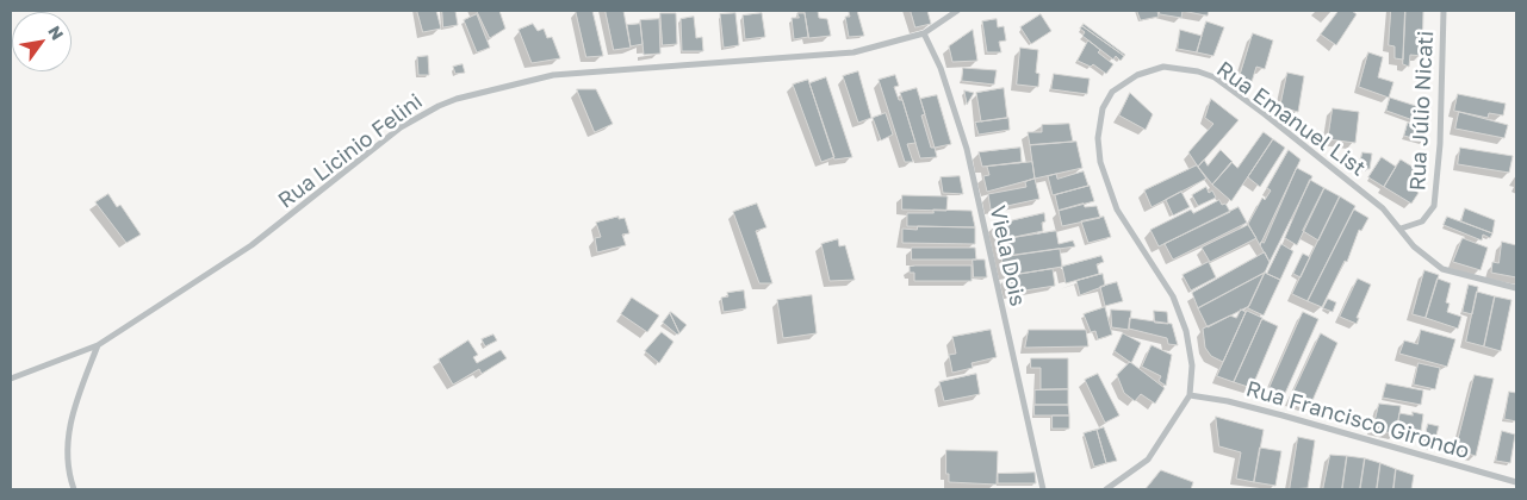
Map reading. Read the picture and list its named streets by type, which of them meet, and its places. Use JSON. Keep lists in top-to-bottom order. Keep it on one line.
{"streets":{"street":["Rua Júlio Nicati","Rua Emanuel List","Rua Licinio Felini","Viela Dois","Rua Francisco Girondo"]},"crossings":[["Rua Júlio Nicati","Rua Emanuel List"],["Rua Emanuel List","Rua Francisco Girondo"],["Rua Licinio Felini","Viela Dois"]],"north":"top right"}
